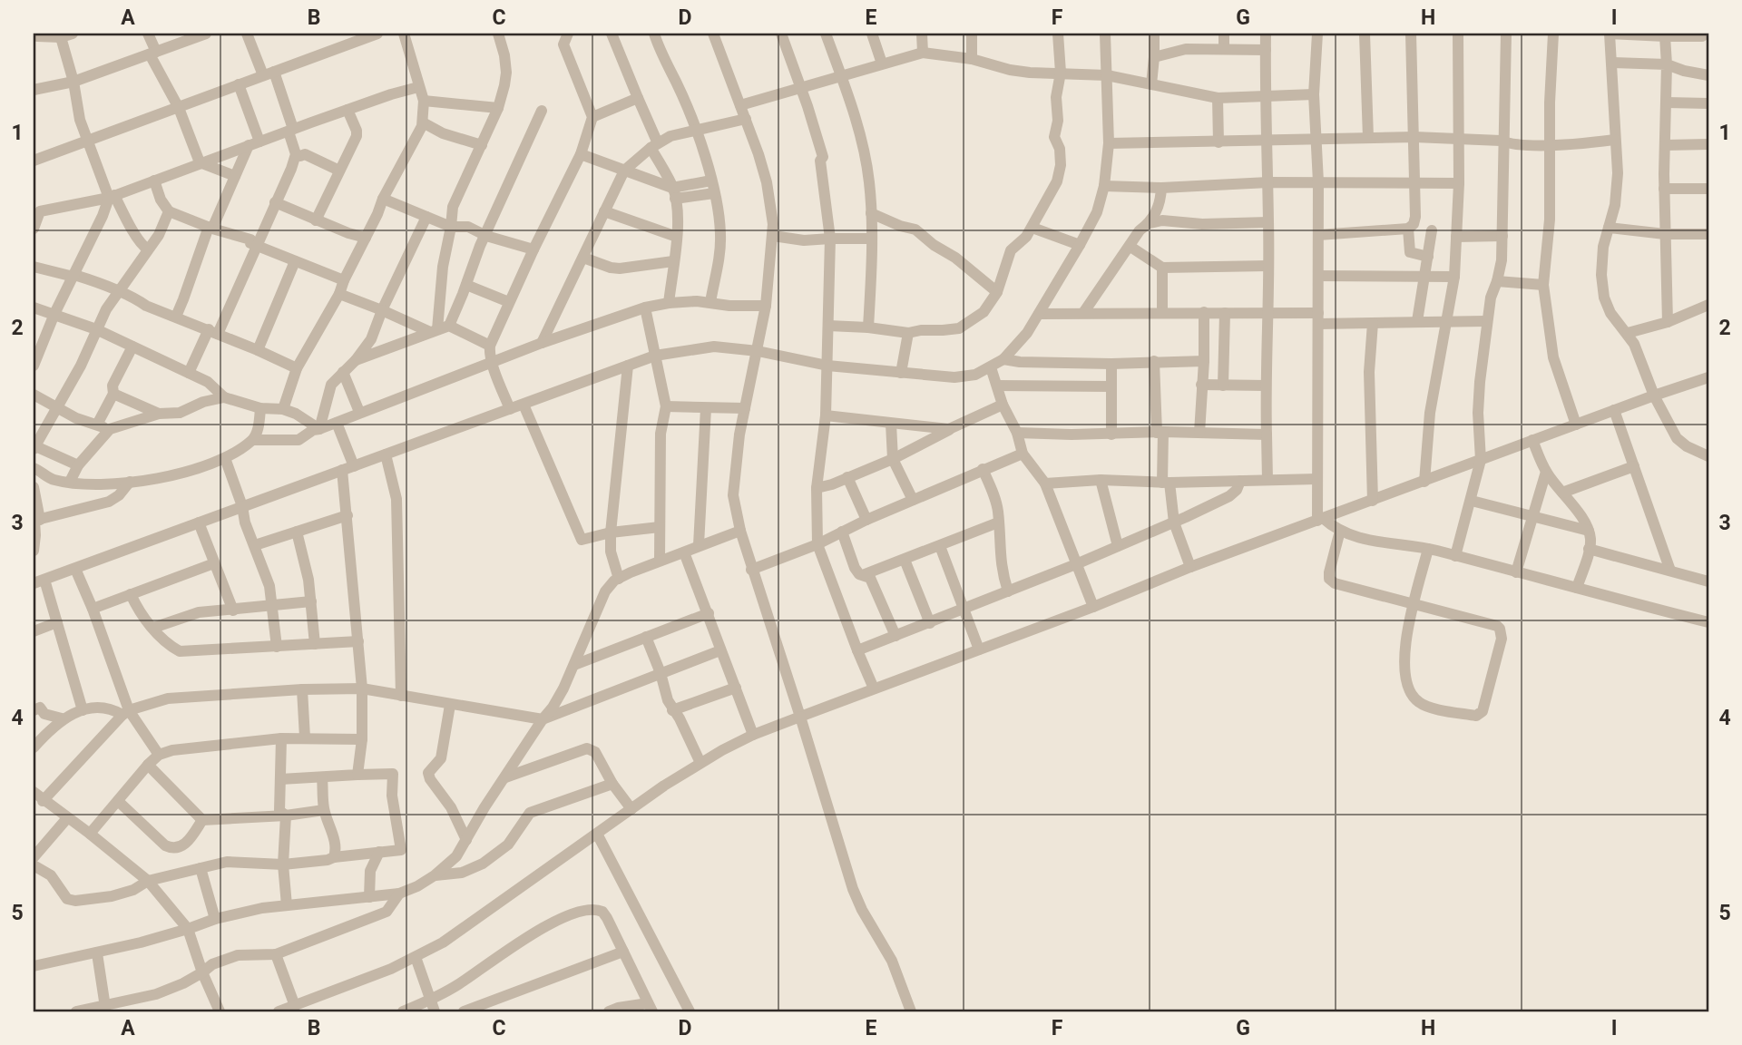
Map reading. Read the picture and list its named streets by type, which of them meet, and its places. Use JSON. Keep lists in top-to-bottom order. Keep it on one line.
{"grid":{"columns":["A","B","C","D","E","F","G","H","I"],"rows":["1","2","3","4","5"]}}
